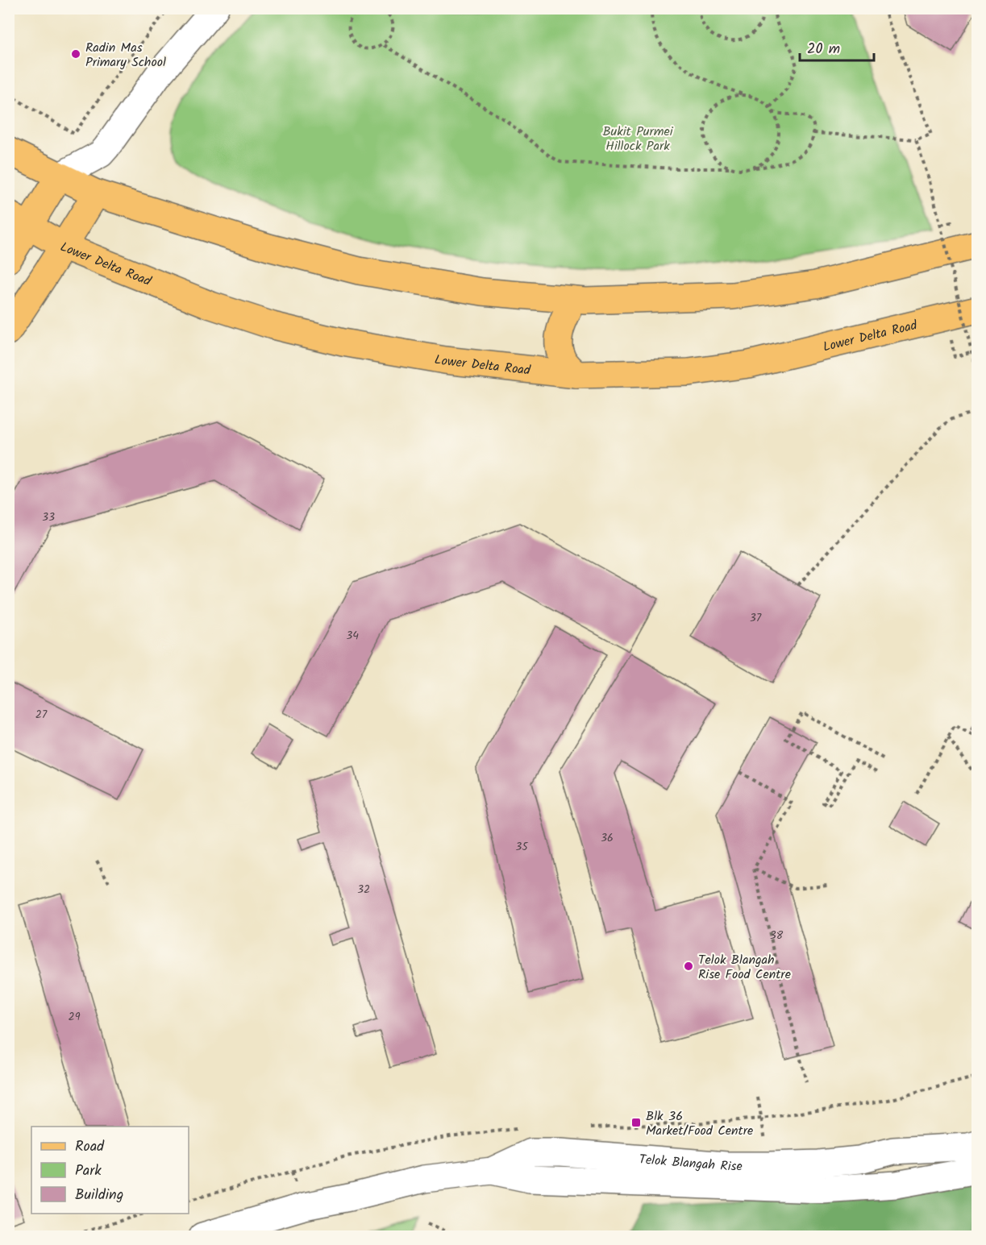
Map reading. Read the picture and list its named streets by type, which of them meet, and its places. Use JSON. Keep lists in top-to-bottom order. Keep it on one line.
{"streets":{"main road":["Lower Delta Road"],"street":["Telok Blangah Rise"]},"parks":["Bukit Purmei Hillock Park"],"places":{"other":["Radin Mas Primary School","Telok Blangah Rise Food Centre"],"transit":["Blk 36 Market/Food Centre"]},"house_numbers":["33","37","34","27","36","35","32","38","29"],"legend":["Road","Park","Building"],"scale_bar":"20 m"}
